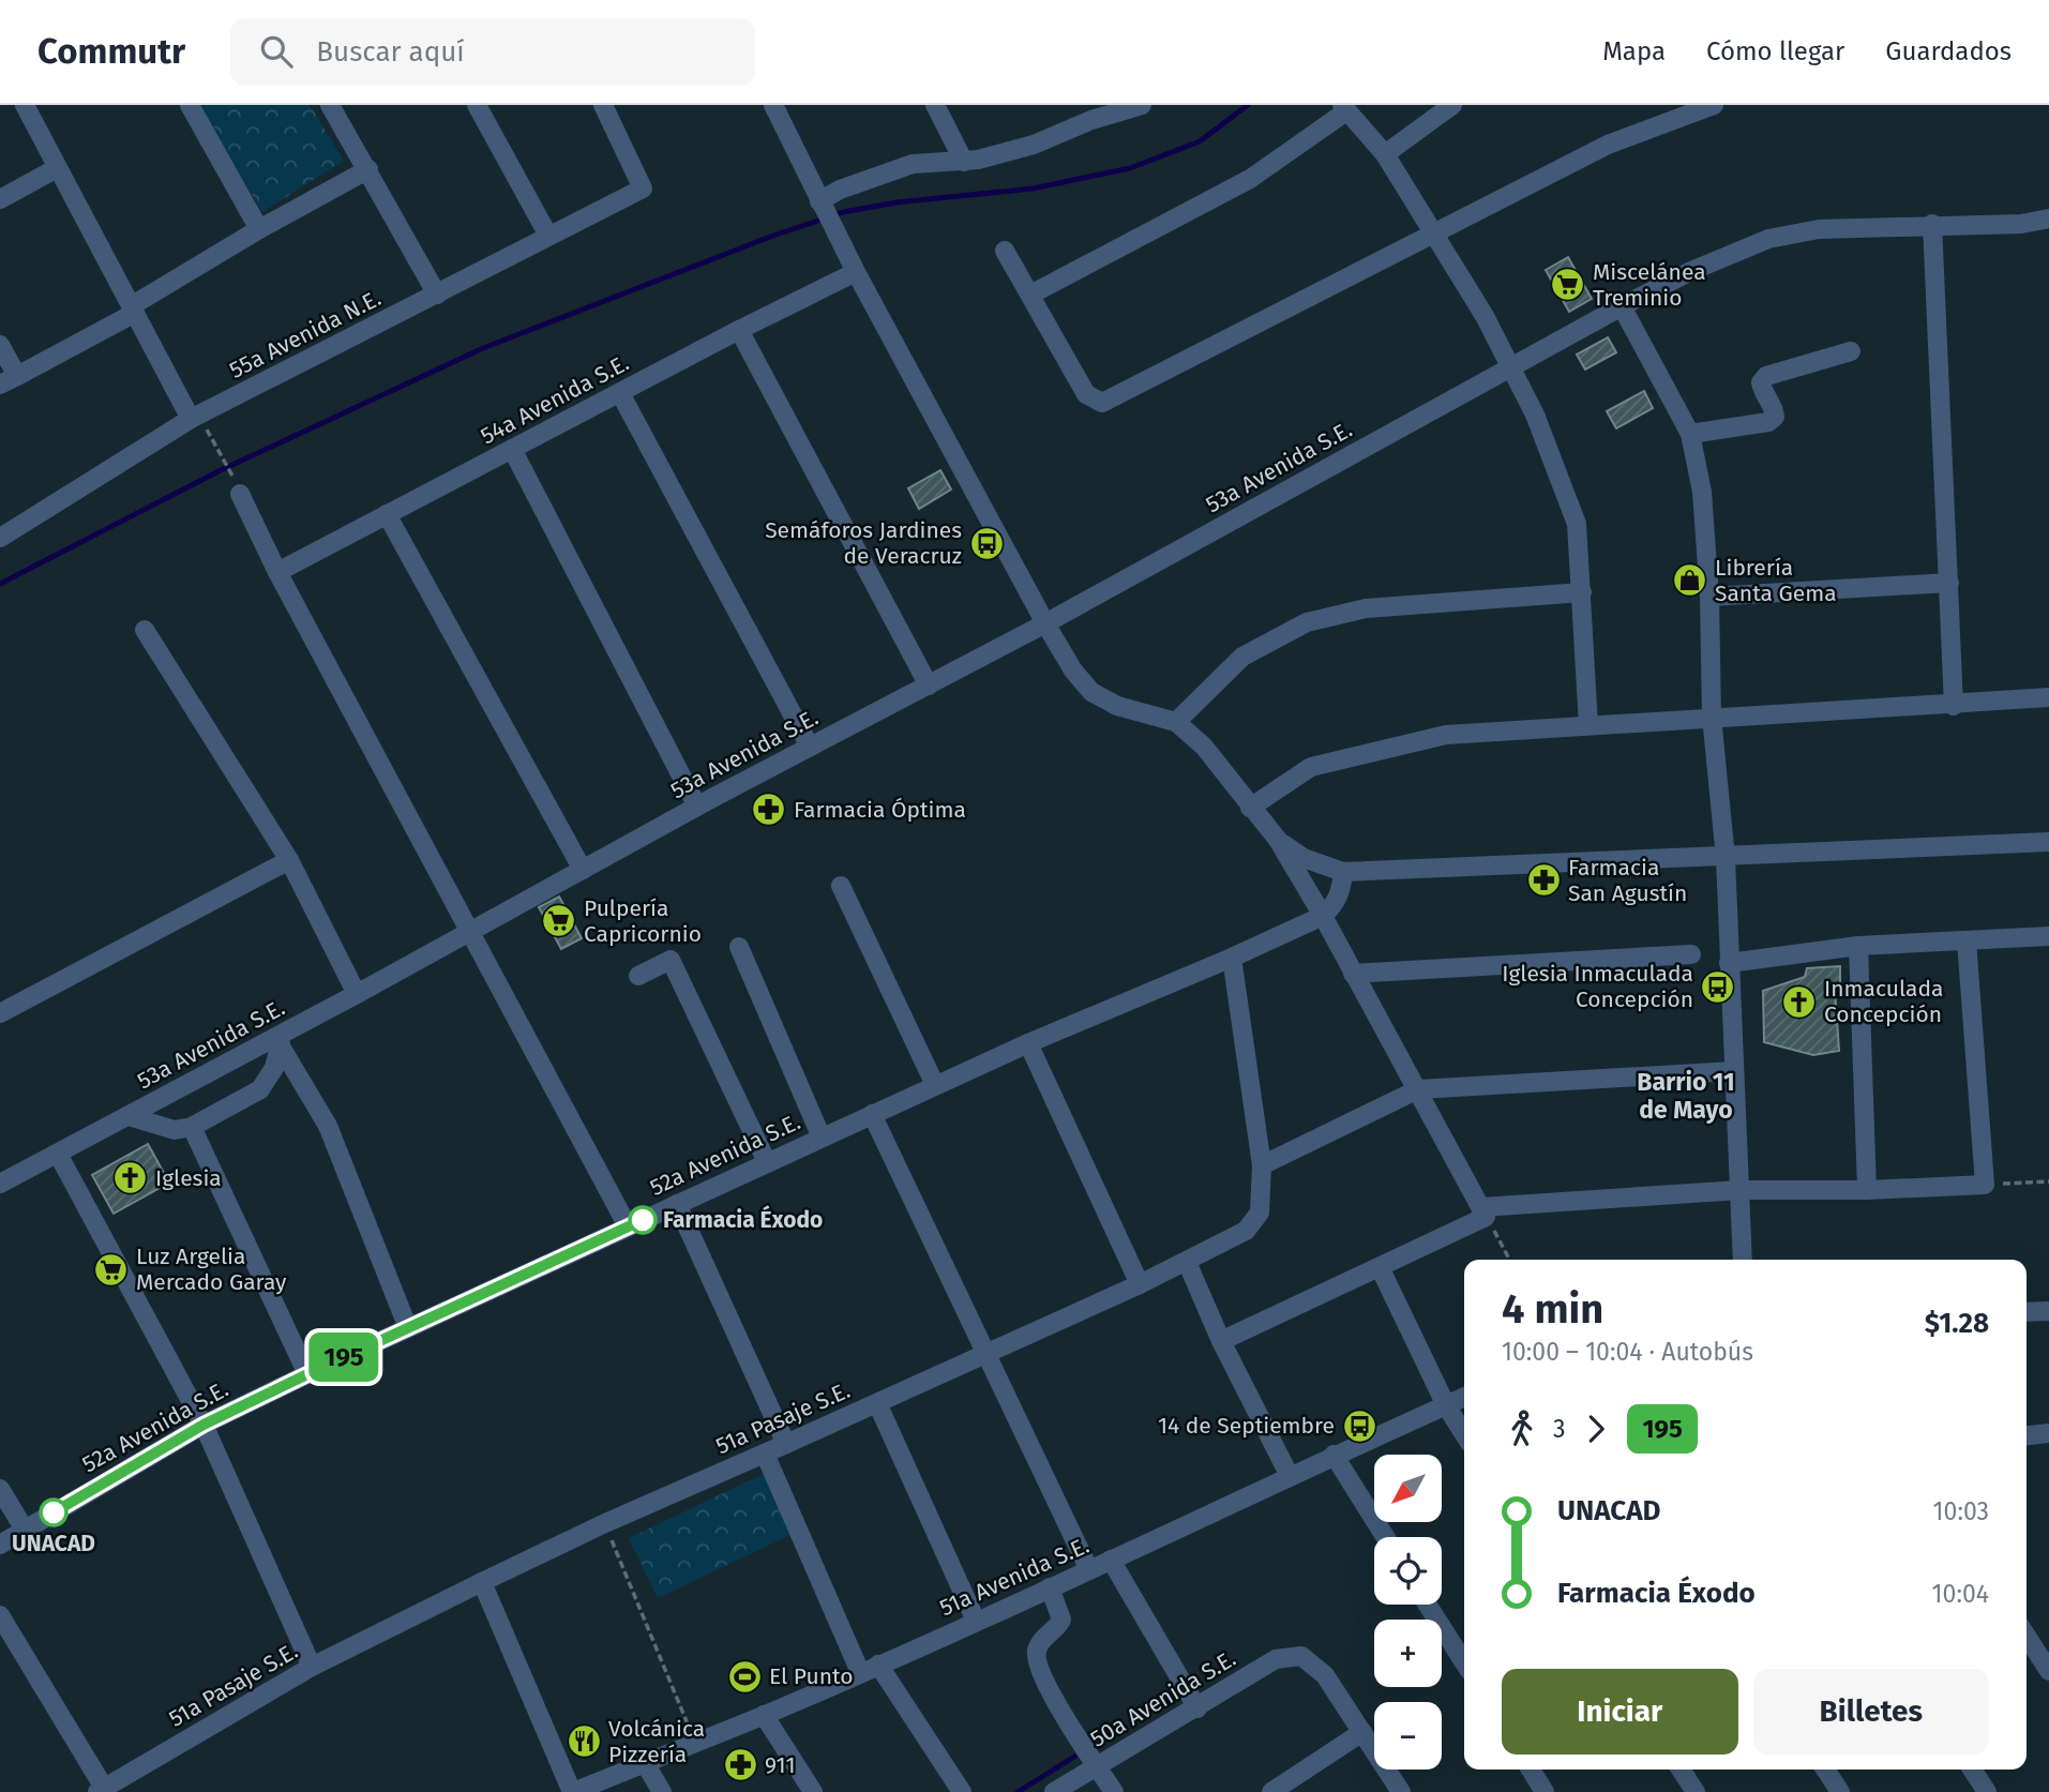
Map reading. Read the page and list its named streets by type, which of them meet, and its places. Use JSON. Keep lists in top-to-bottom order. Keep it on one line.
{"streets":{"street":["55a Avenida N.E.","54a Avenida S.E.","53a Avenida S.E.","52a Avenida S.E.","51a Pasaje S.E.","51a Avenida S.E.","50a Avenida S.E."]},"crossings":[["52a Avenida S.E.","51a Pasaje S.E."]],"districts":["Barrio 11 de Mayo"],"places":{"supermarket":["Miscelánea Treminio","Pulpería Capricornio","Luz Argelia Mercado Garay"],"bus stop":["Semáforos Jardines de Veracruz","Iglesia Inmaculada Concepción","14 de Septiembre"],"shop":["Librería Santa Gema"],"pharmacy":["Farmacia Óptima","Farmacia San Agustín","911"],"church":["Inmaculada Concepción","Iglesia"],"other":["Farmacia Éxodo","UNACAD"],"sports":["El Punto"],"restaurant":["Volcánica Pizzería"]},"lines":["bus line 195"],"north":"bottom left","page":{"header":"Commutr","search":"Buscar aquí","nav":["Mapa","Cómo llegar","Guardados"],"on_map":"195","heading":["4 min","10:00 – 10:04 · Autobús","$1.28"],"legs":["3","195"],"map_buttons":["+","−"],"list":[{"name":"UNACAD","value":"10:03"},{"name":"Farmacia Éxodo","value":"10:04"}],"buttons":["Iniciar","Billetes"]}}
